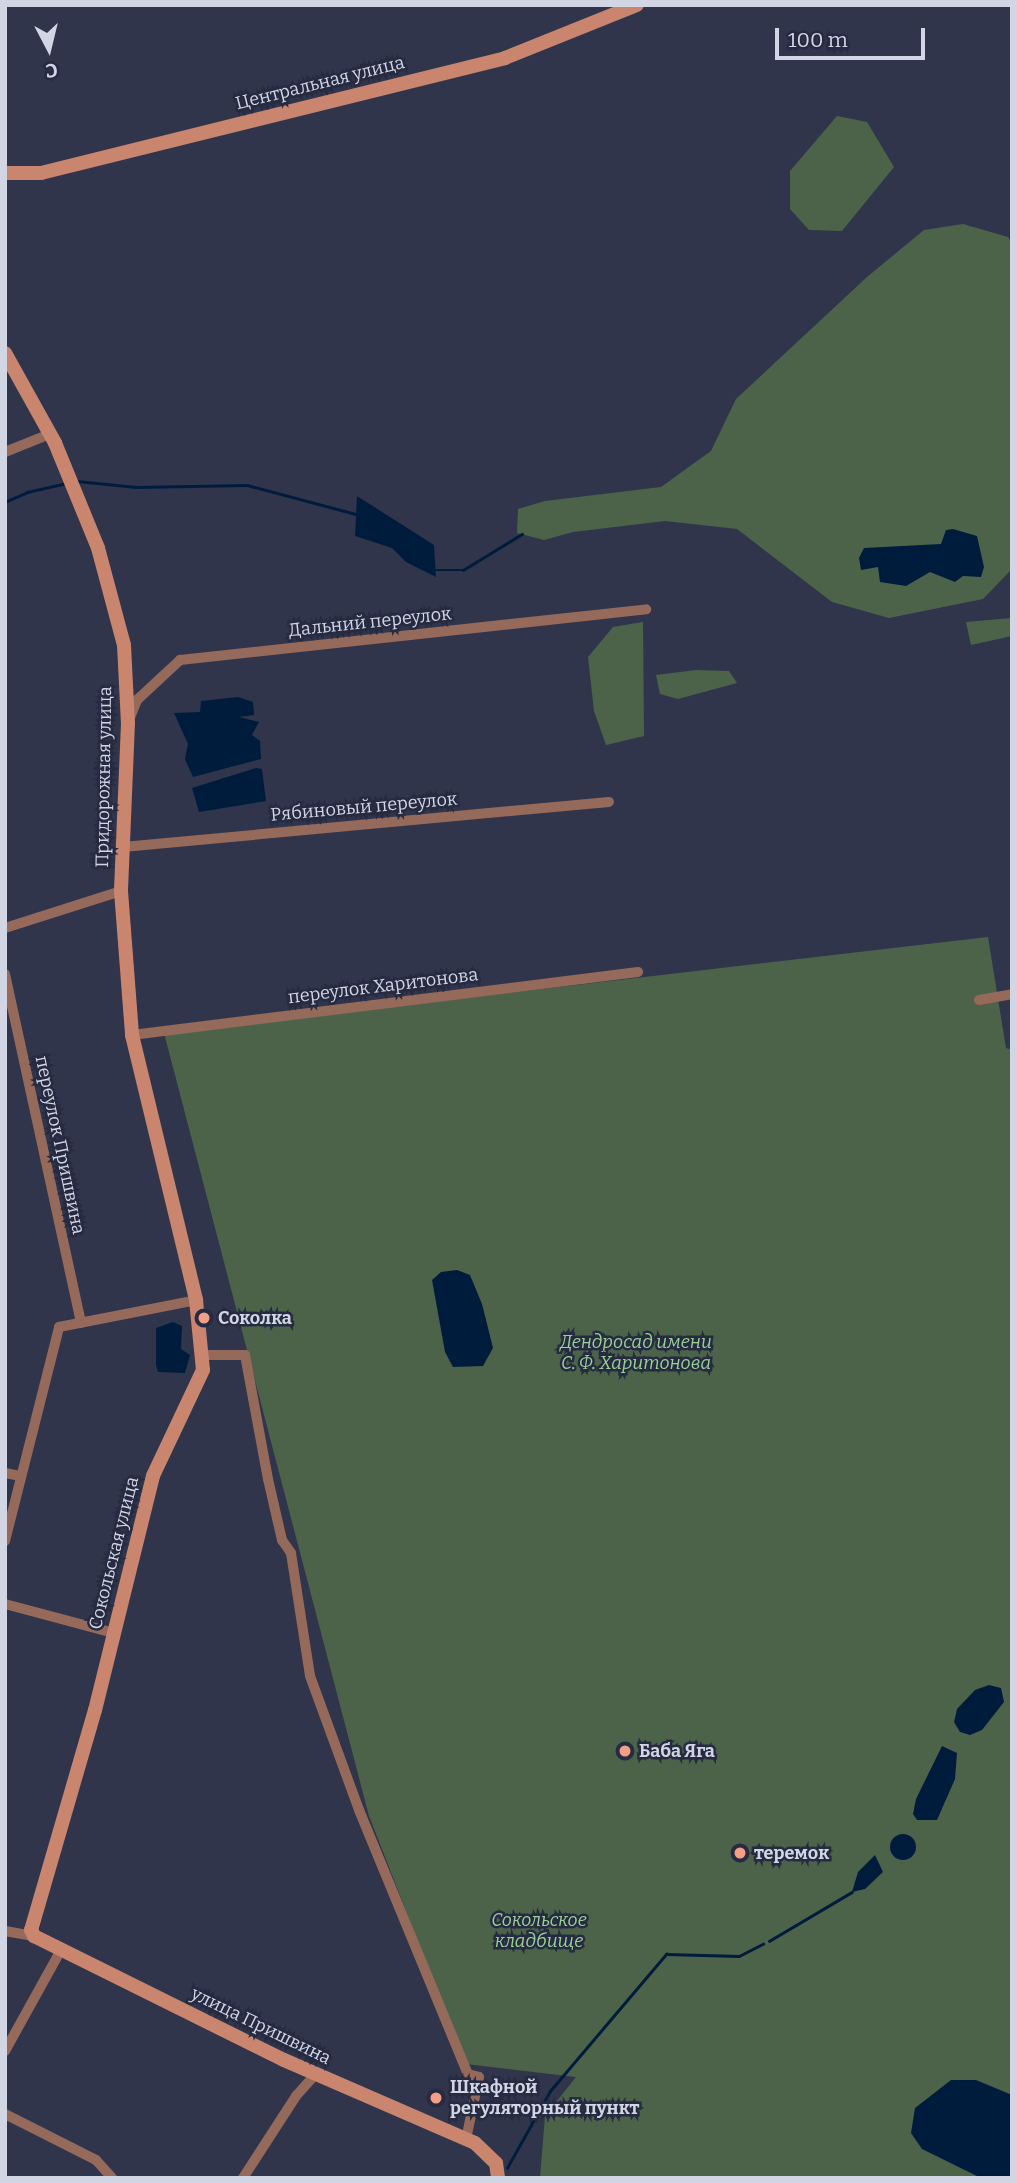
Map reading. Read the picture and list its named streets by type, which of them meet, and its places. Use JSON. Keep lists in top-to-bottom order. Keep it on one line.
{"streets":{"street":["Центральная улица","Дальний переулок","Придорожная улица","Рябиновый переулок","переулок Харитонова","переулок Пришвина","Сокольская улица","улица Пришвина"]},"crossings":[["Дальний переулок","Придорожная улица"],["Придорожная улица","Рябиновый переулок"],["Придорожная улица","Сокольская улица"],["переулок Харитонова","Сокольская улица"],["Сокольская улица","улица Пришвина"]],"parks":["Дендросад имени С. Ф. Харитонова","Сокольское кладбище"],"places":["Соколка","Баба Яга","теремок","Шкафной регуляторный пункт"],"scale_bar":"100 m","north":"bottom"}
